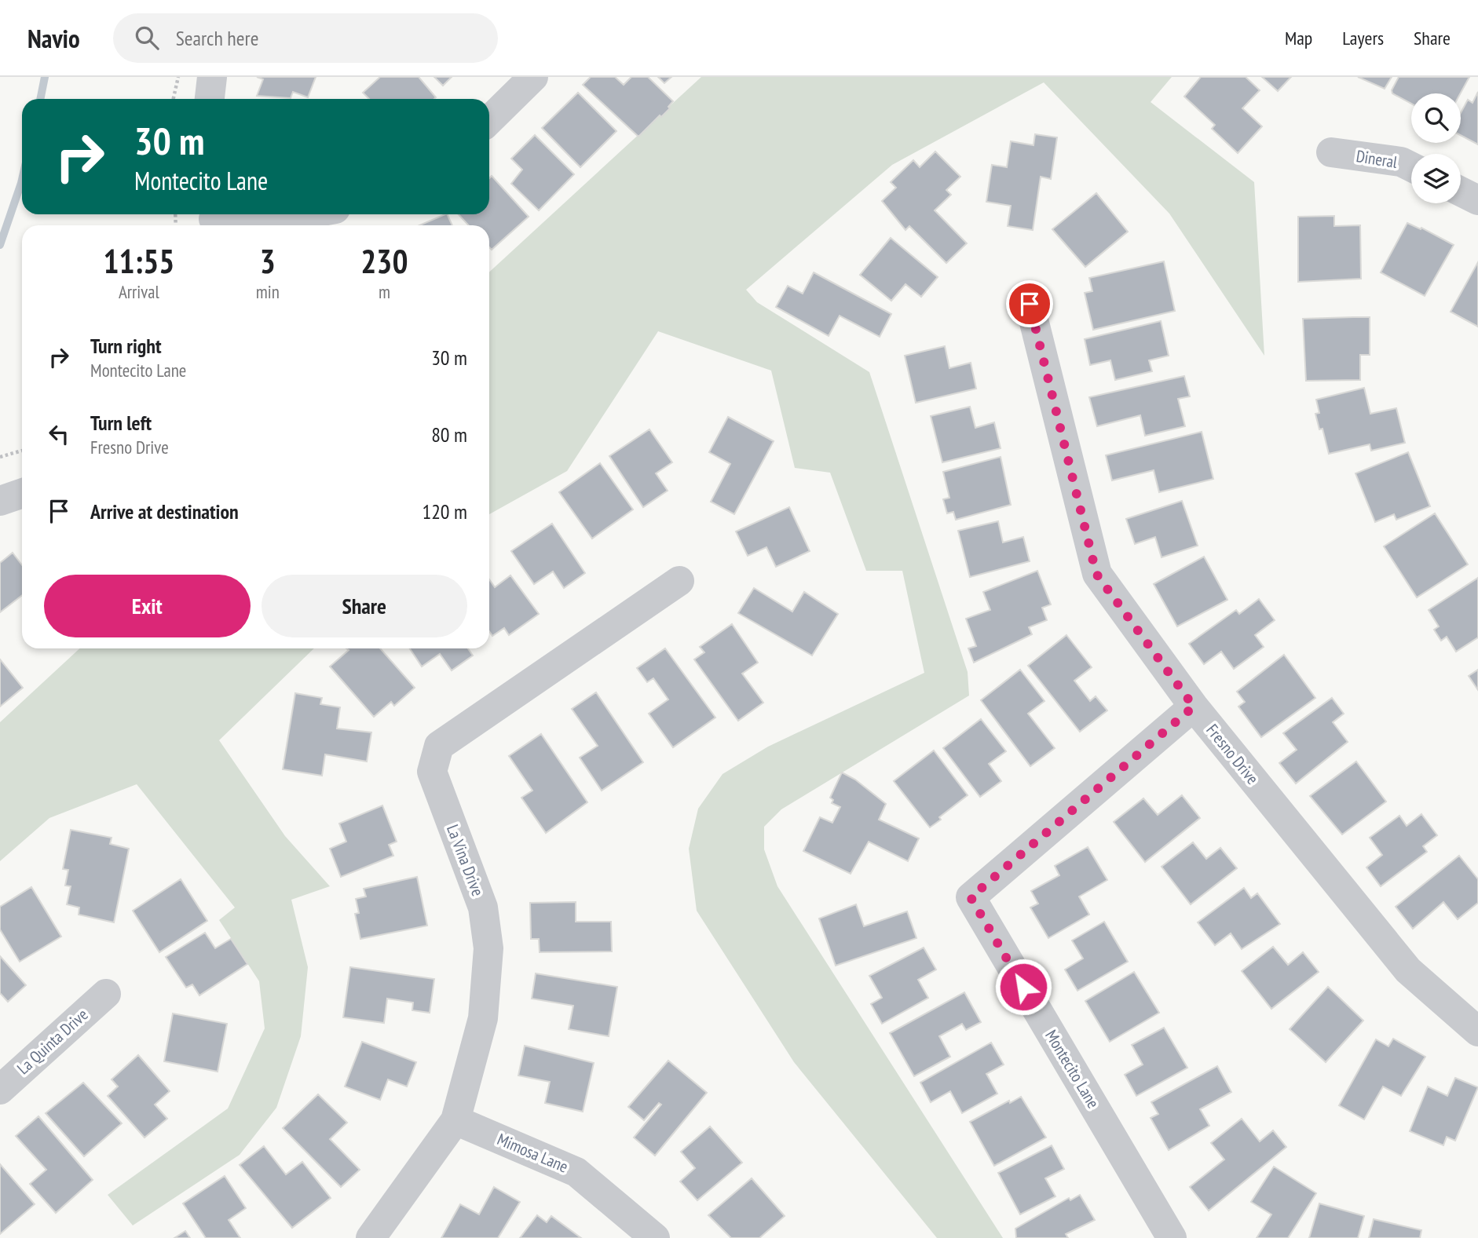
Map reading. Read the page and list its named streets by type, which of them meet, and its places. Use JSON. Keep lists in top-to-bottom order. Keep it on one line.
{"streets":{"street":["Dineral","Fresno Drive","La Vina Drive","La Quinta Drive","Montecito Lane","Mimosa Lane"]},"crossings":[["Fresno Drive","Montecito Lane"],["La Vina Drive","Mimosa Lane"]],"page":{"header":"Navio","search":"Search here","nav":["Map","Layers","Share"],"turn":["30 m","Montecito Lane"],"eta":["11:55","Arrival","3","min","230","m"],"list":[{"name":"Turn right","note":"Montecito Lane","value":"30 m"},{"name":"Turn left","note":"Fresno Drive","value":"80 m"},{"name":"Arrive at destination","value":"120 m"}],"buttons":["Exit","Share"]}}
